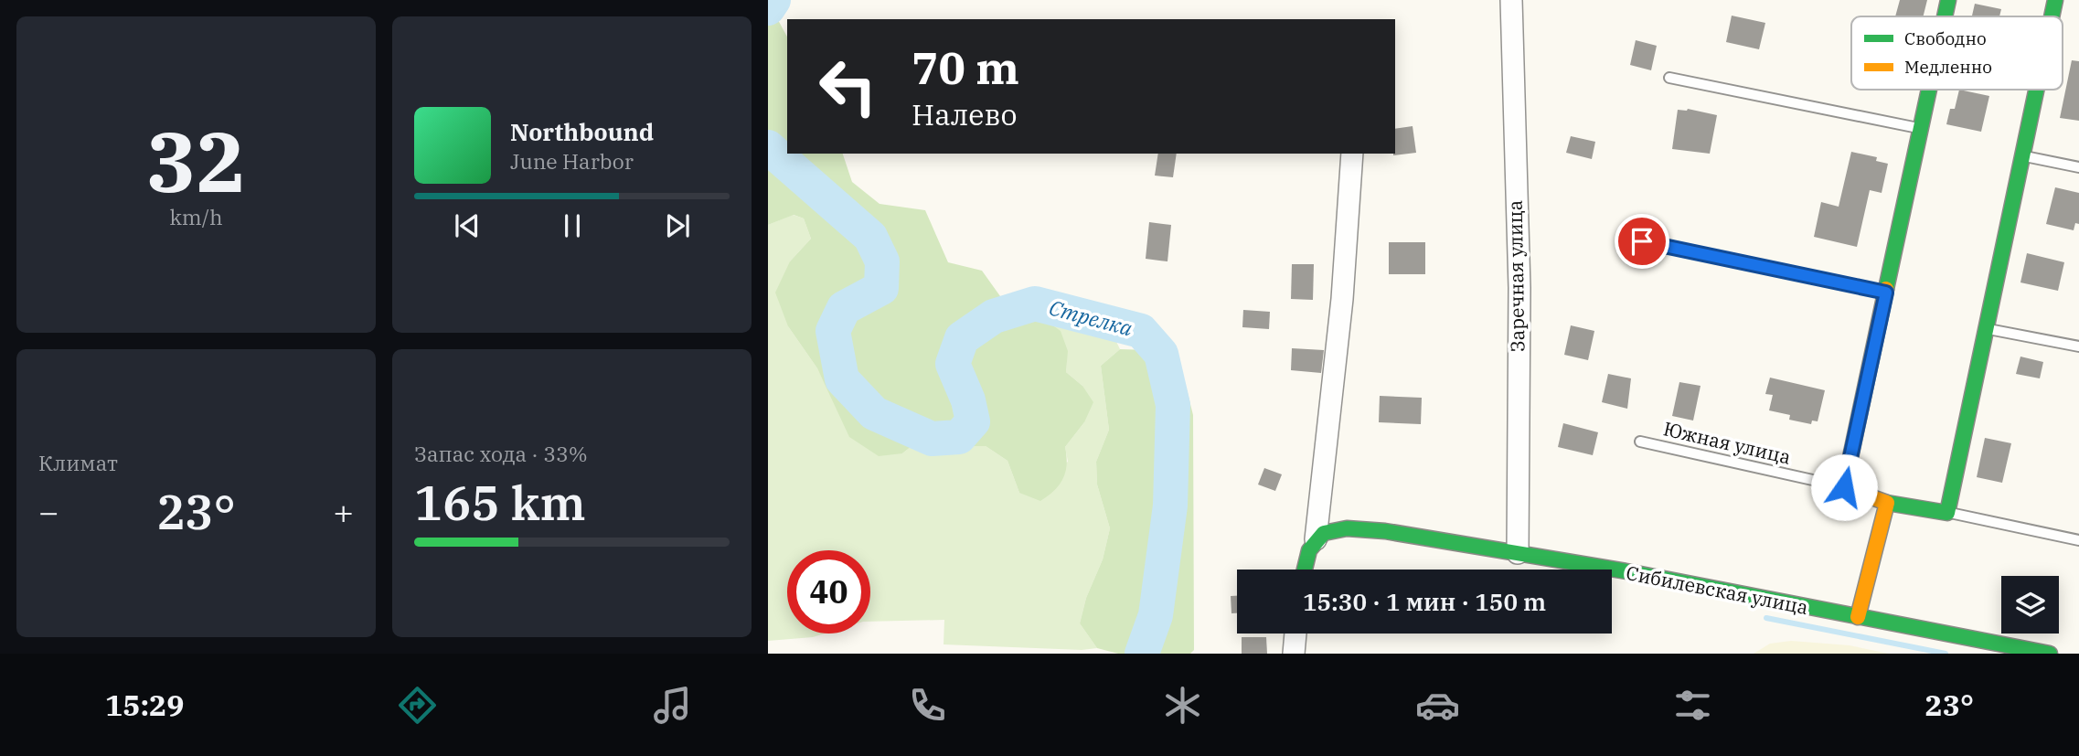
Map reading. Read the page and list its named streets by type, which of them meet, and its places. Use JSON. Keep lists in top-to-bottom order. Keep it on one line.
{"streets":{"street":["Заречная улица","Сибилевская улица"],"lane":["Южная улица"]},"crossings":[["Заречная улица","Сибилевская улица"]],"water":["Стрелка"],"legend":["Свободно","Медленно"],"page":{"tile":[["32","km/h"],"Климат",["Запас хода · 33%","165 km"]],"turn":["70 m","Налево"],"song":["Northbound","June Harbor"],"heat":["−","23°","+"],"limit":"40","trip":"15:30 · 1 мин · 150 m","tabs":["15:29","23°"]}}
